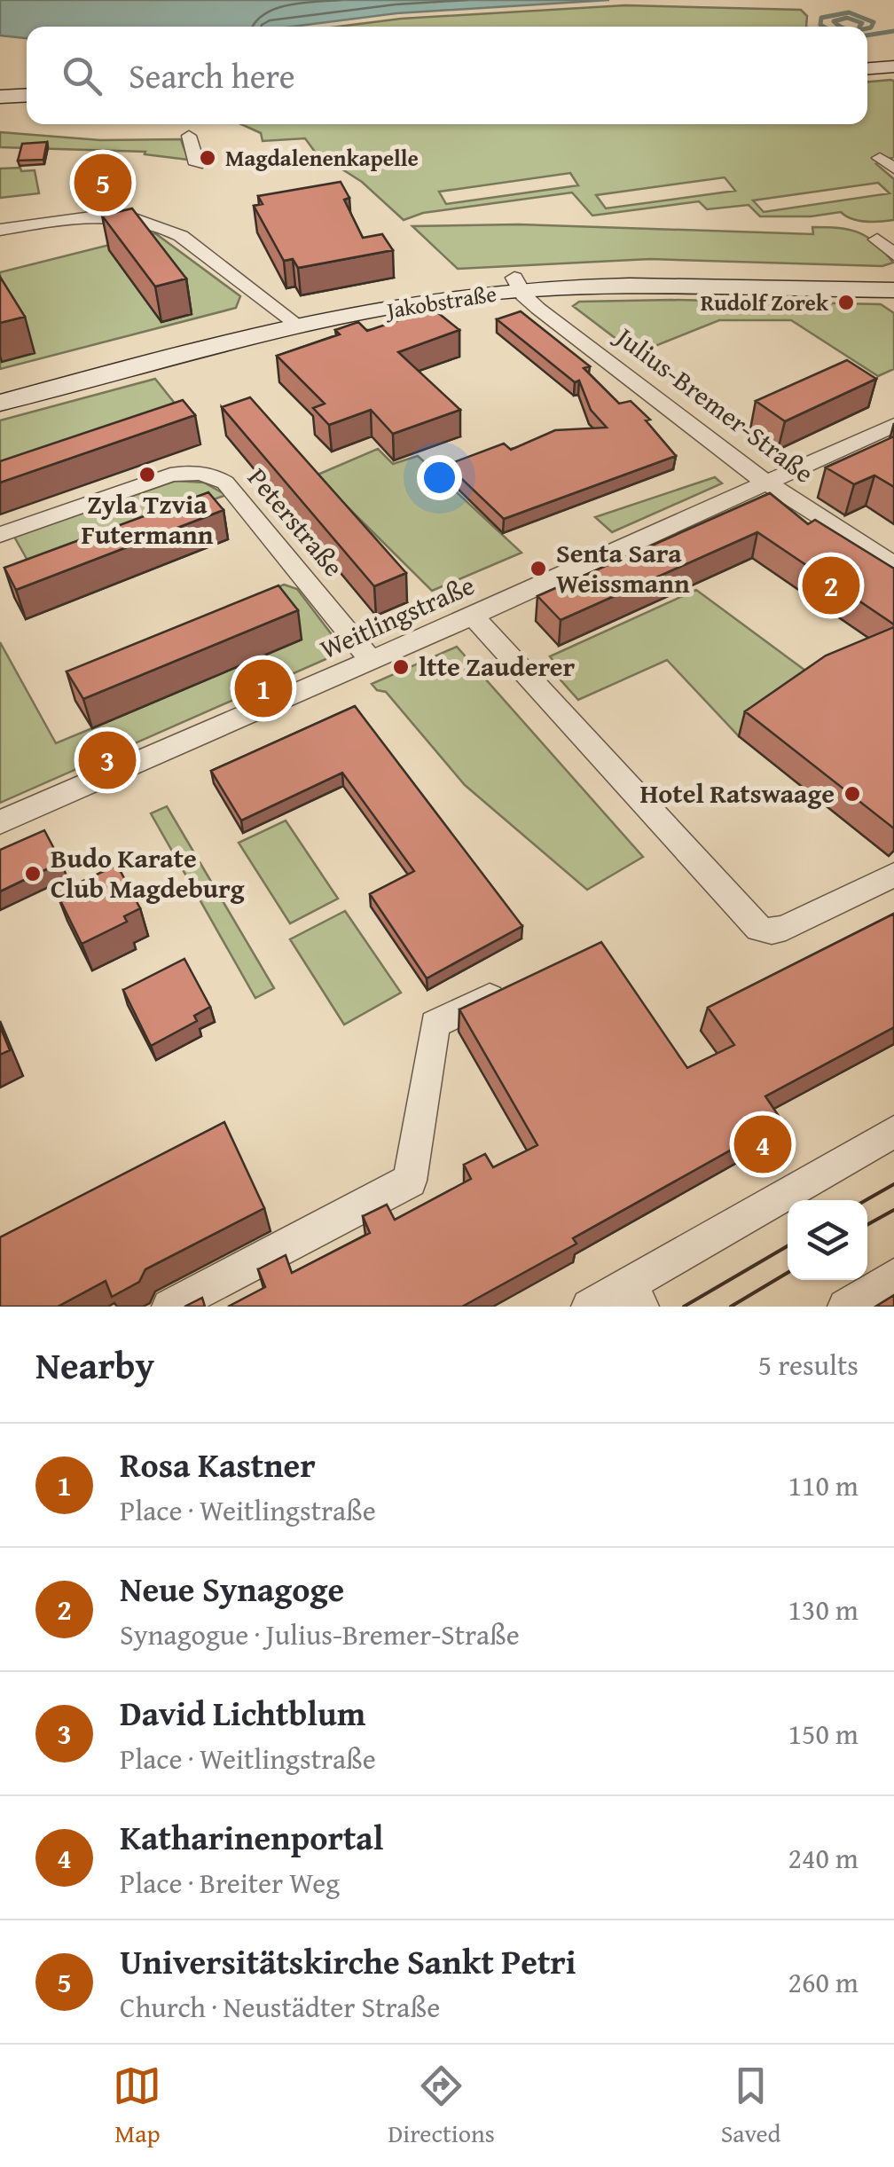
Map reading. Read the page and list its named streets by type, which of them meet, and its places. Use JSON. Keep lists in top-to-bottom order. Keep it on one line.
{"streets":{"street":["Jakobstraße","Julius-Bremer-Straße","Peterstraße","Weitlingstraße"]},"crossings":[["Jakobstraße","Julius-Bremer-Straße"],["Julius-Bremer-Straße","Weitlingstraße"],["Peterstraße","Weitlingstraße"]],"places":["Magdalenenkapelle","Rudolf Zorek","Zyla Tzvia Futermann","Senta Sara Weissmann","ltte Zauderer","Hotel Ratswaage","Budo Karate Club Magdeburg"],"page":{"search":"Search here","pins":["5","2","1","3","4"],"heading":["Nearby","5 results"],"list":[{"mark":"1","name":"Rosa Kastner","note":"Place · Weitlingstraße","value":"110 m"},{"mark":"2","name":"Neue Synagoge","note":"Synagogue · Julius-Bremer-Straße","value":"130 m"},{"mark":"3","name":"David Lichtblum","note":"Place · Weitlingstraße","value":"150 m"},{"mark":"4","name":"Katharinenportal","note":"Place · Breiter Weg","value":"240 m"},{"mark":"5","name":"Universitätskirche Sankt Petri","note":"Church · Neustädter Straße","value":"260 m"}],"nav":["Map","Directions","Saved"]}}
